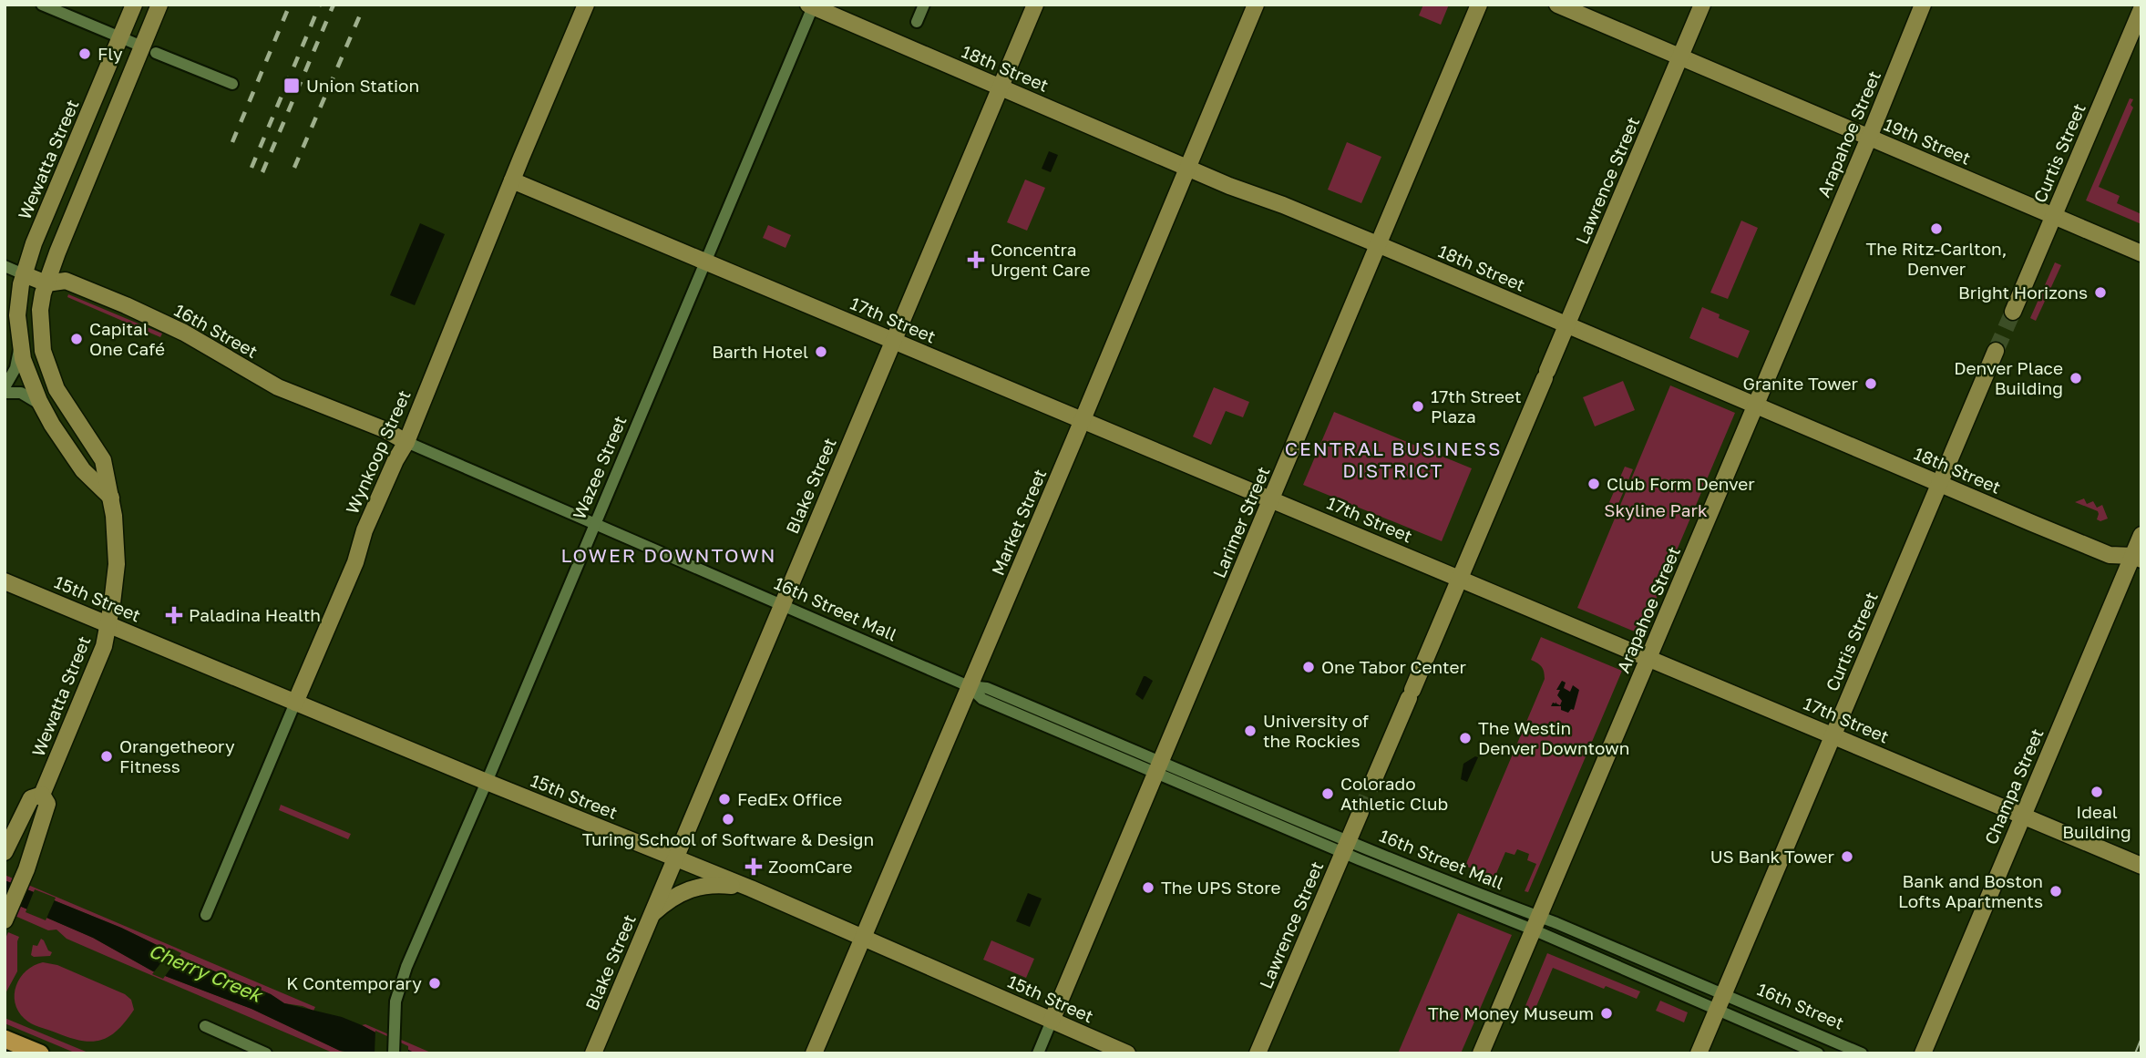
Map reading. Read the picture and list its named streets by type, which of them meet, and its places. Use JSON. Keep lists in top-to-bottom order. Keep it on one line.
{"streets":{"street":["18th Street","Arapahoe Street","19th Street","Curtis Street","Wewatta Street","Lawrence Street","17th Street","16th Street","Wynkoop Street","Wazee Street","Blake Street","Market Street","Larimer Street","15th Street","16th Street Mall","Champa Street"]},"crossings":[["18th Street","Arapahoe Street"],["18th Street","Curtis Street"],["18th Street","Lawrence Street"],["18th Street","Wazee Street"],["18th Street","Blake Street"],["18th Street","Market Street"],["18th Street","Larimer Street"],["18th Street","Champa Street"],["Arapahoe Street","19th Street"],["Arapahoe Street","17th Street"],["Arapahoe Street","16th Street Mall"],["19th Street","Curtis Street"],["19th Street","Lawrence Street"],["Curtis Street","17th Street"],["Curtis Street","16th Street"],["Curtis Street","16th Street Mall"],["Wewatta Street","16th Street"],["Wewatta Street","15th Street"],["Lawrence Street","17th Street"],["Lawrence Street","16th Street Mall"],["17th Street","Wynkoop Street"],["17th Street","Wazee Street"],["17th Street","Blake Street"],["17th Street","Market Street"],["17th Street","Larimer Street"],["17th Street","Champa Street"],["16th Street","Wynkoop Street"],["16th Street","16th Street Mall"],["Wynkoop Street","15th Street"],["Wynkoop Street","16th Street Mall"],["Wazee Street","15th Street"],["Wazee Street","16th Street Mall"],["Blake Street","15th Street"],["Blake Street","16th Street Mall"],["Market Street","15th Street"],["Market Street","16th Street Mall"],["Larimer Street","15th Street"],["Larimer Street","16th Street Mall"]],"districts":["CENTRAL BUSINESS DISTRICT","LOWER DOWNTOWN"],"water":["Cherry Creek"],"parks":["Skyline Park"],"places":{"other":["Fly","The Ritz-Carlton, Denver","Bright Horizons","Capital One Café","Barth Hotel","Denver Place Building","Granite Tower","17th Street Plaza","Club Form Denver","One Tabor Center","University of the Rockies","The Westin Denver Downtown","Orangetheory Fitness","Ideal Building","Colorado Athletic Club","FedEx Office","Turing School of Software & Design","US Bank Tower","The UPS Store","Bank and Boston Lofts Apartments","K Contemporary","The Money Museum"],"transit":["Union Station"],"health":["Concentra Urgent Care","Paladina Health","ZoomCare"]}}
